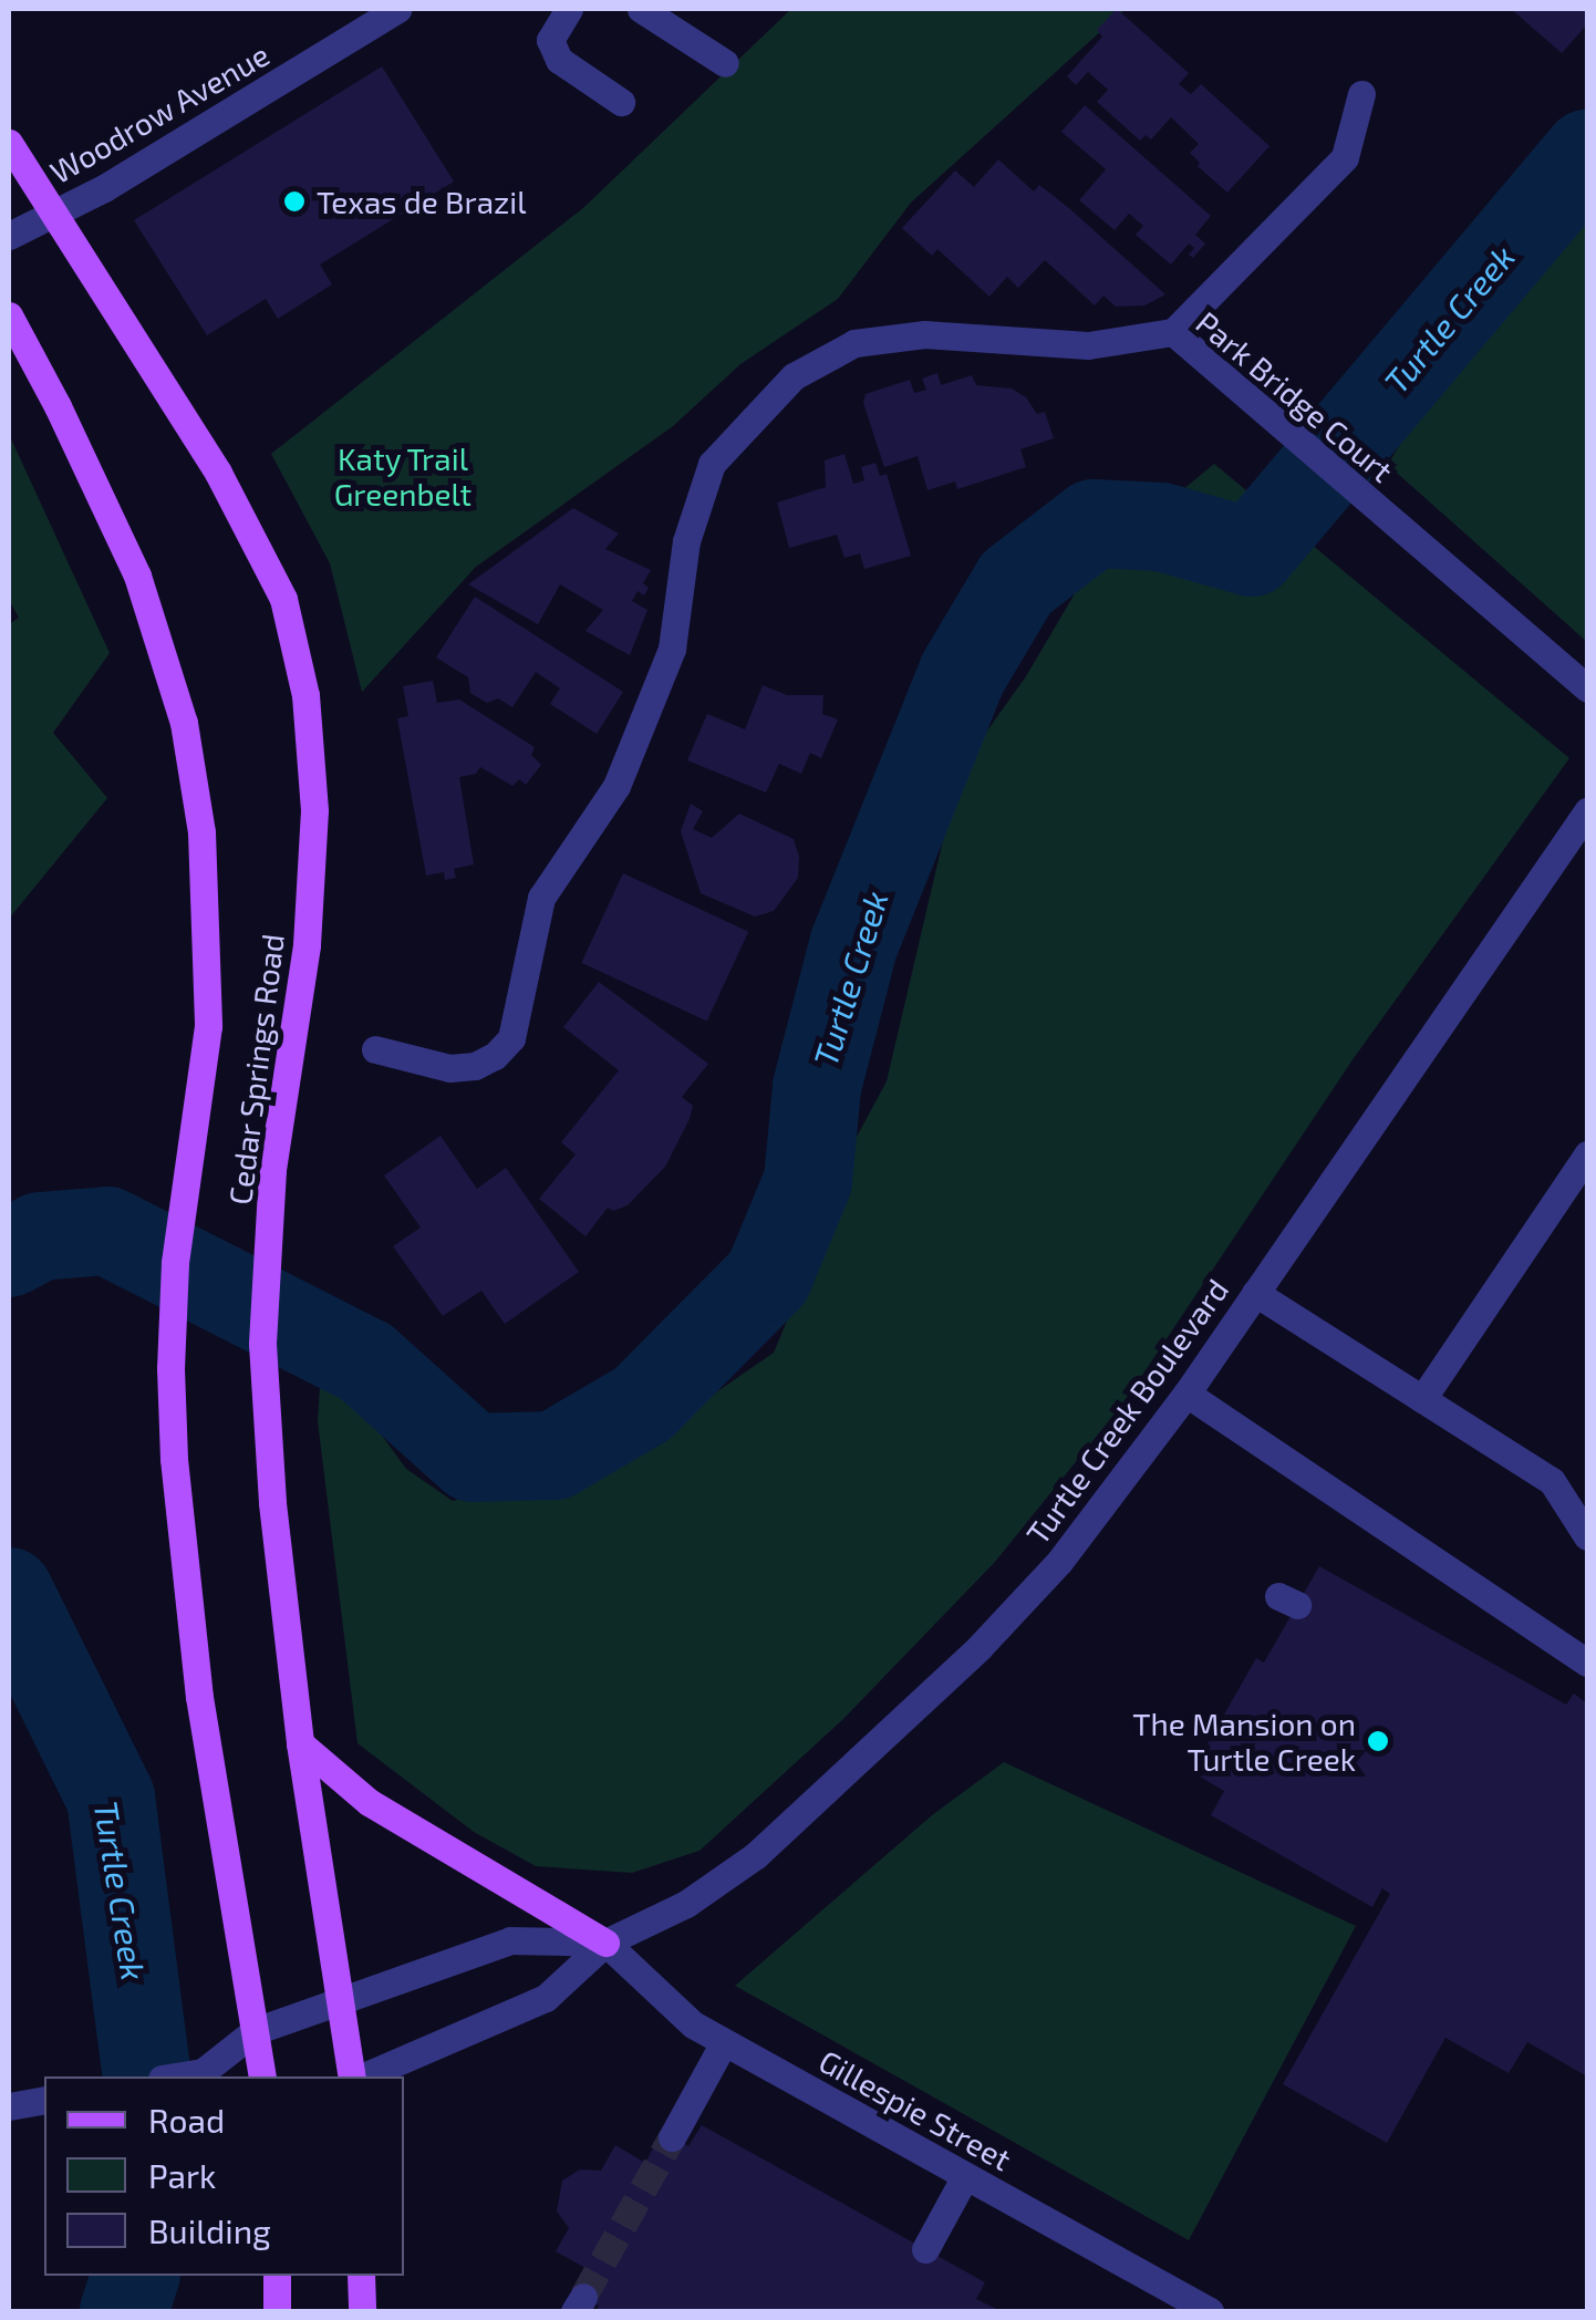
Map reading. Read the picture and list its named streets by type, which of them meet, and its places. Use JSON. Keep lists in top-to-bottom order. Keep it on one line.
{"streets":{"main road":["Cedar Springs Road"],"street":["Woodrow Avenue","Park Bridge Court","Turtle Creek Boulevard","Gillespie Street"]},"crossings":[["Woodrow Avenue","Cedar Springs Road"],["Cedar Springs Road","Turtle Creek Boulevard"],["Turtle Creek Boulevard","Gillespie Street"]],"water":["Turtle Creek"],"parks":["Katy Trail Greenbelt"],"places":["Texas de Brazil","The Mansion on Turtle Creek"],"legend":["Road","Park","Building"]}
